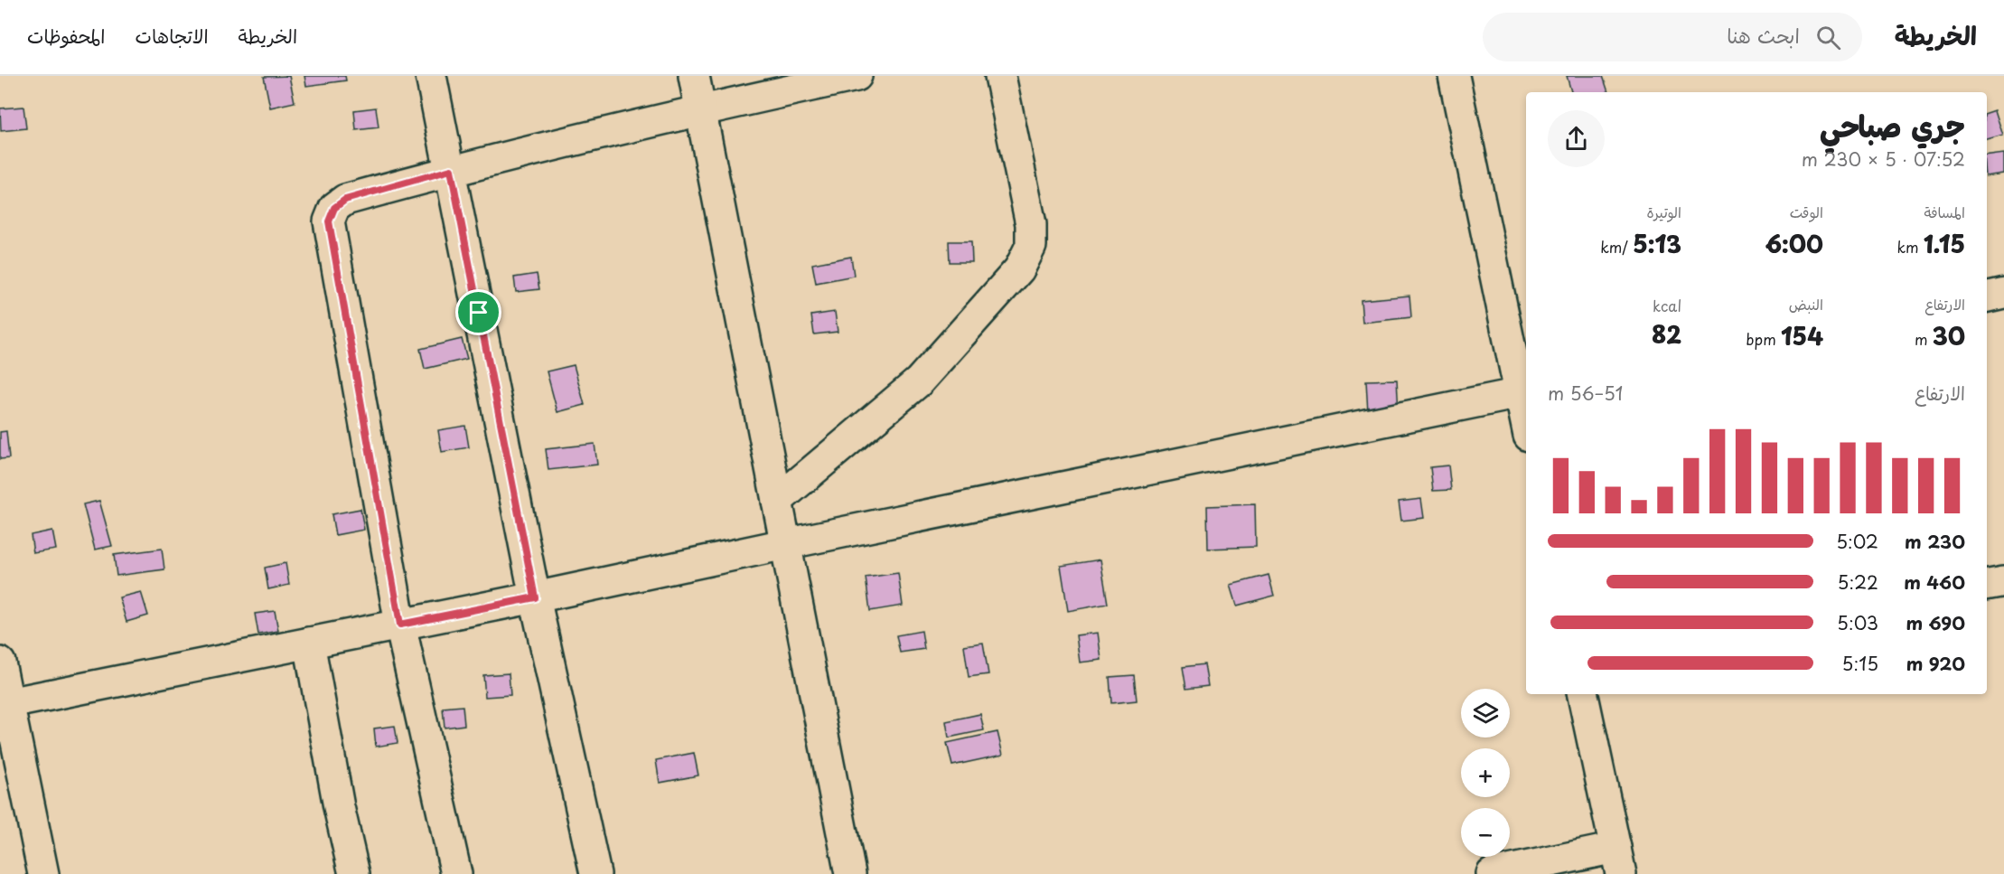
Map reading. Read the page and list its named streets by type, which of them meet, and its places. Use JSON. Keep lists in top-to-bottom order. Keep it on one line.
{"page":{"header":"الخريطة","search":"ابحث هنا","nav":["الخريطة","الاتجاهات","المحفوظات"],"heading":["جري صباحي","07:52 · 5 × 230 m"],"stats":[["المسافة","1.15 km"],["الوقت","6:00"],["الوتيرة","5:13 /km"],["الارتفاع","30 m"],["النبض","154 bpm"],["kcal","82"]],"chart":["الارتفاع","51–56 m"],"list":[{"name":"230 m","note":"5:02"},{"name":"460 m","note":"5:22"},{"name":"690 m","note":"5:03"},{"name":"920 m","note":"5:15"}],"map_buttons":["+","−"]}}
